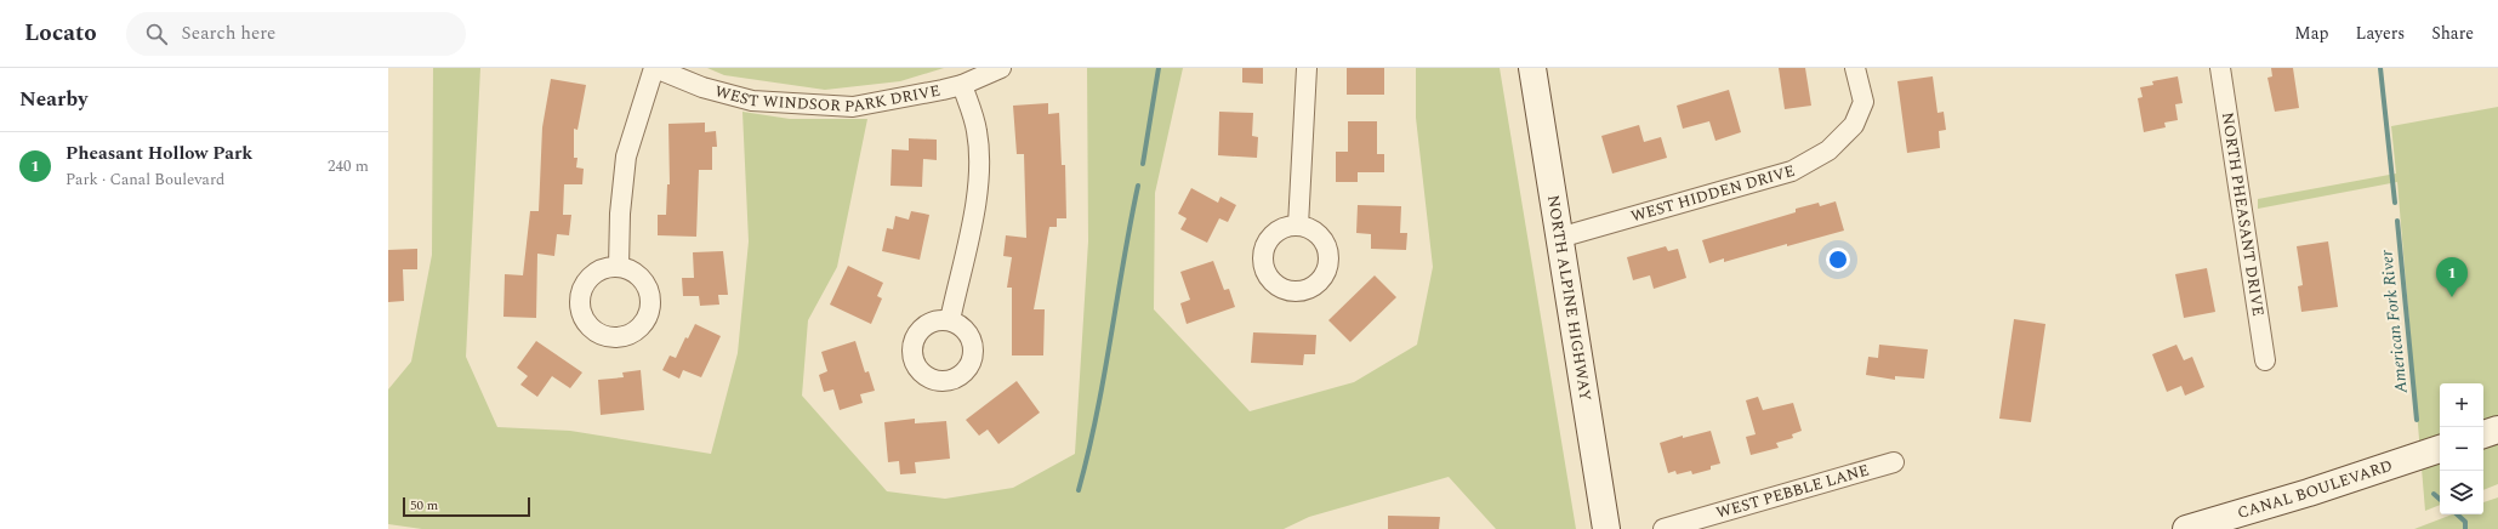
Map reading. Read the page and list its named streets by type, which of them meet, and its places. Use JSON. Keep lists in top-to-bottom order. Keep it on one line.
{"streets":{"main road":["NORTH ALPINE HIGHWAY","CANAL BOULEVARD"],"street":["WEST WINDSOR PARK DRIVE","WEST HIDDEN DRIVE","NORTH PHEASANT DRIVE","WEST PEBBLE LANE"]},"crossings":[["WEST HIDDEN DRIVE","NORTH ALPINE HIGHWAY"]],"water":["American Fork River"],"scale_bar":"50 m","page":{"header":"Locato","search":"Search here","nav":["Map","Layers","Share"],"heading":"Nearby","list":[{"mark":"1","name":"Pheasant Hollow Park","note":"Park · Canal Boulevard","value":"240 m"}],"pins":"1","map_buttons":["+","−"],"scale":"50 m"}}
